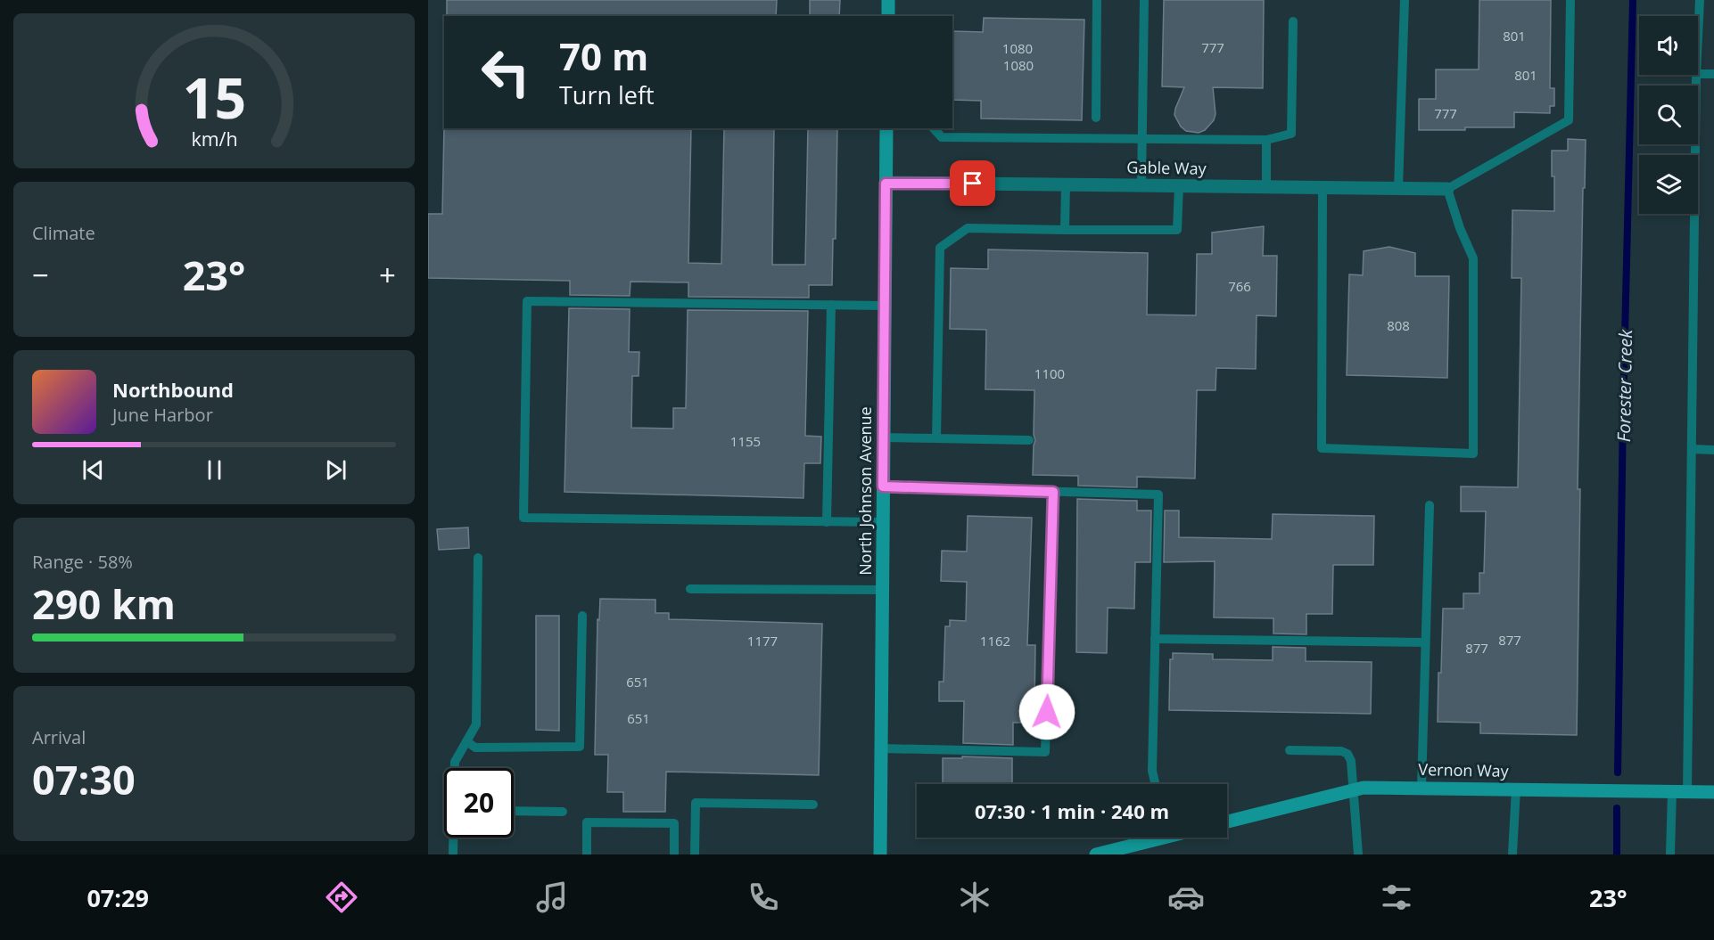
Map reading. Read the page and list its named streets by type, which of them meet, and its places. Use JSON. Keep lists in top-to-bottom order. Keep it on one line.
{"streets":{"main road":["North Johnson Avenue","Vernon Way"],"street":["Gable Way"]},"crossings":[["Gable Way","North Johnson Avenue"]],"water":["Forester Creek"],"house_numbers":["801","777","1080","1080","801","777","766","808","1100","1155","877","1177","1162","877","651","651"],"page":{"turn":["70 m","Turn left"],"tile":["Climate",["Range · 58%","290 km"],["Arrival","07:30"]],"heat":["−","23°","+"],"song":["Northbound","June Harbor"],"limit":"20","trip":"07:30 · 1 min · 240 m","tabs":["07:29","23°"],"gauge":["15","km/h"]}}
